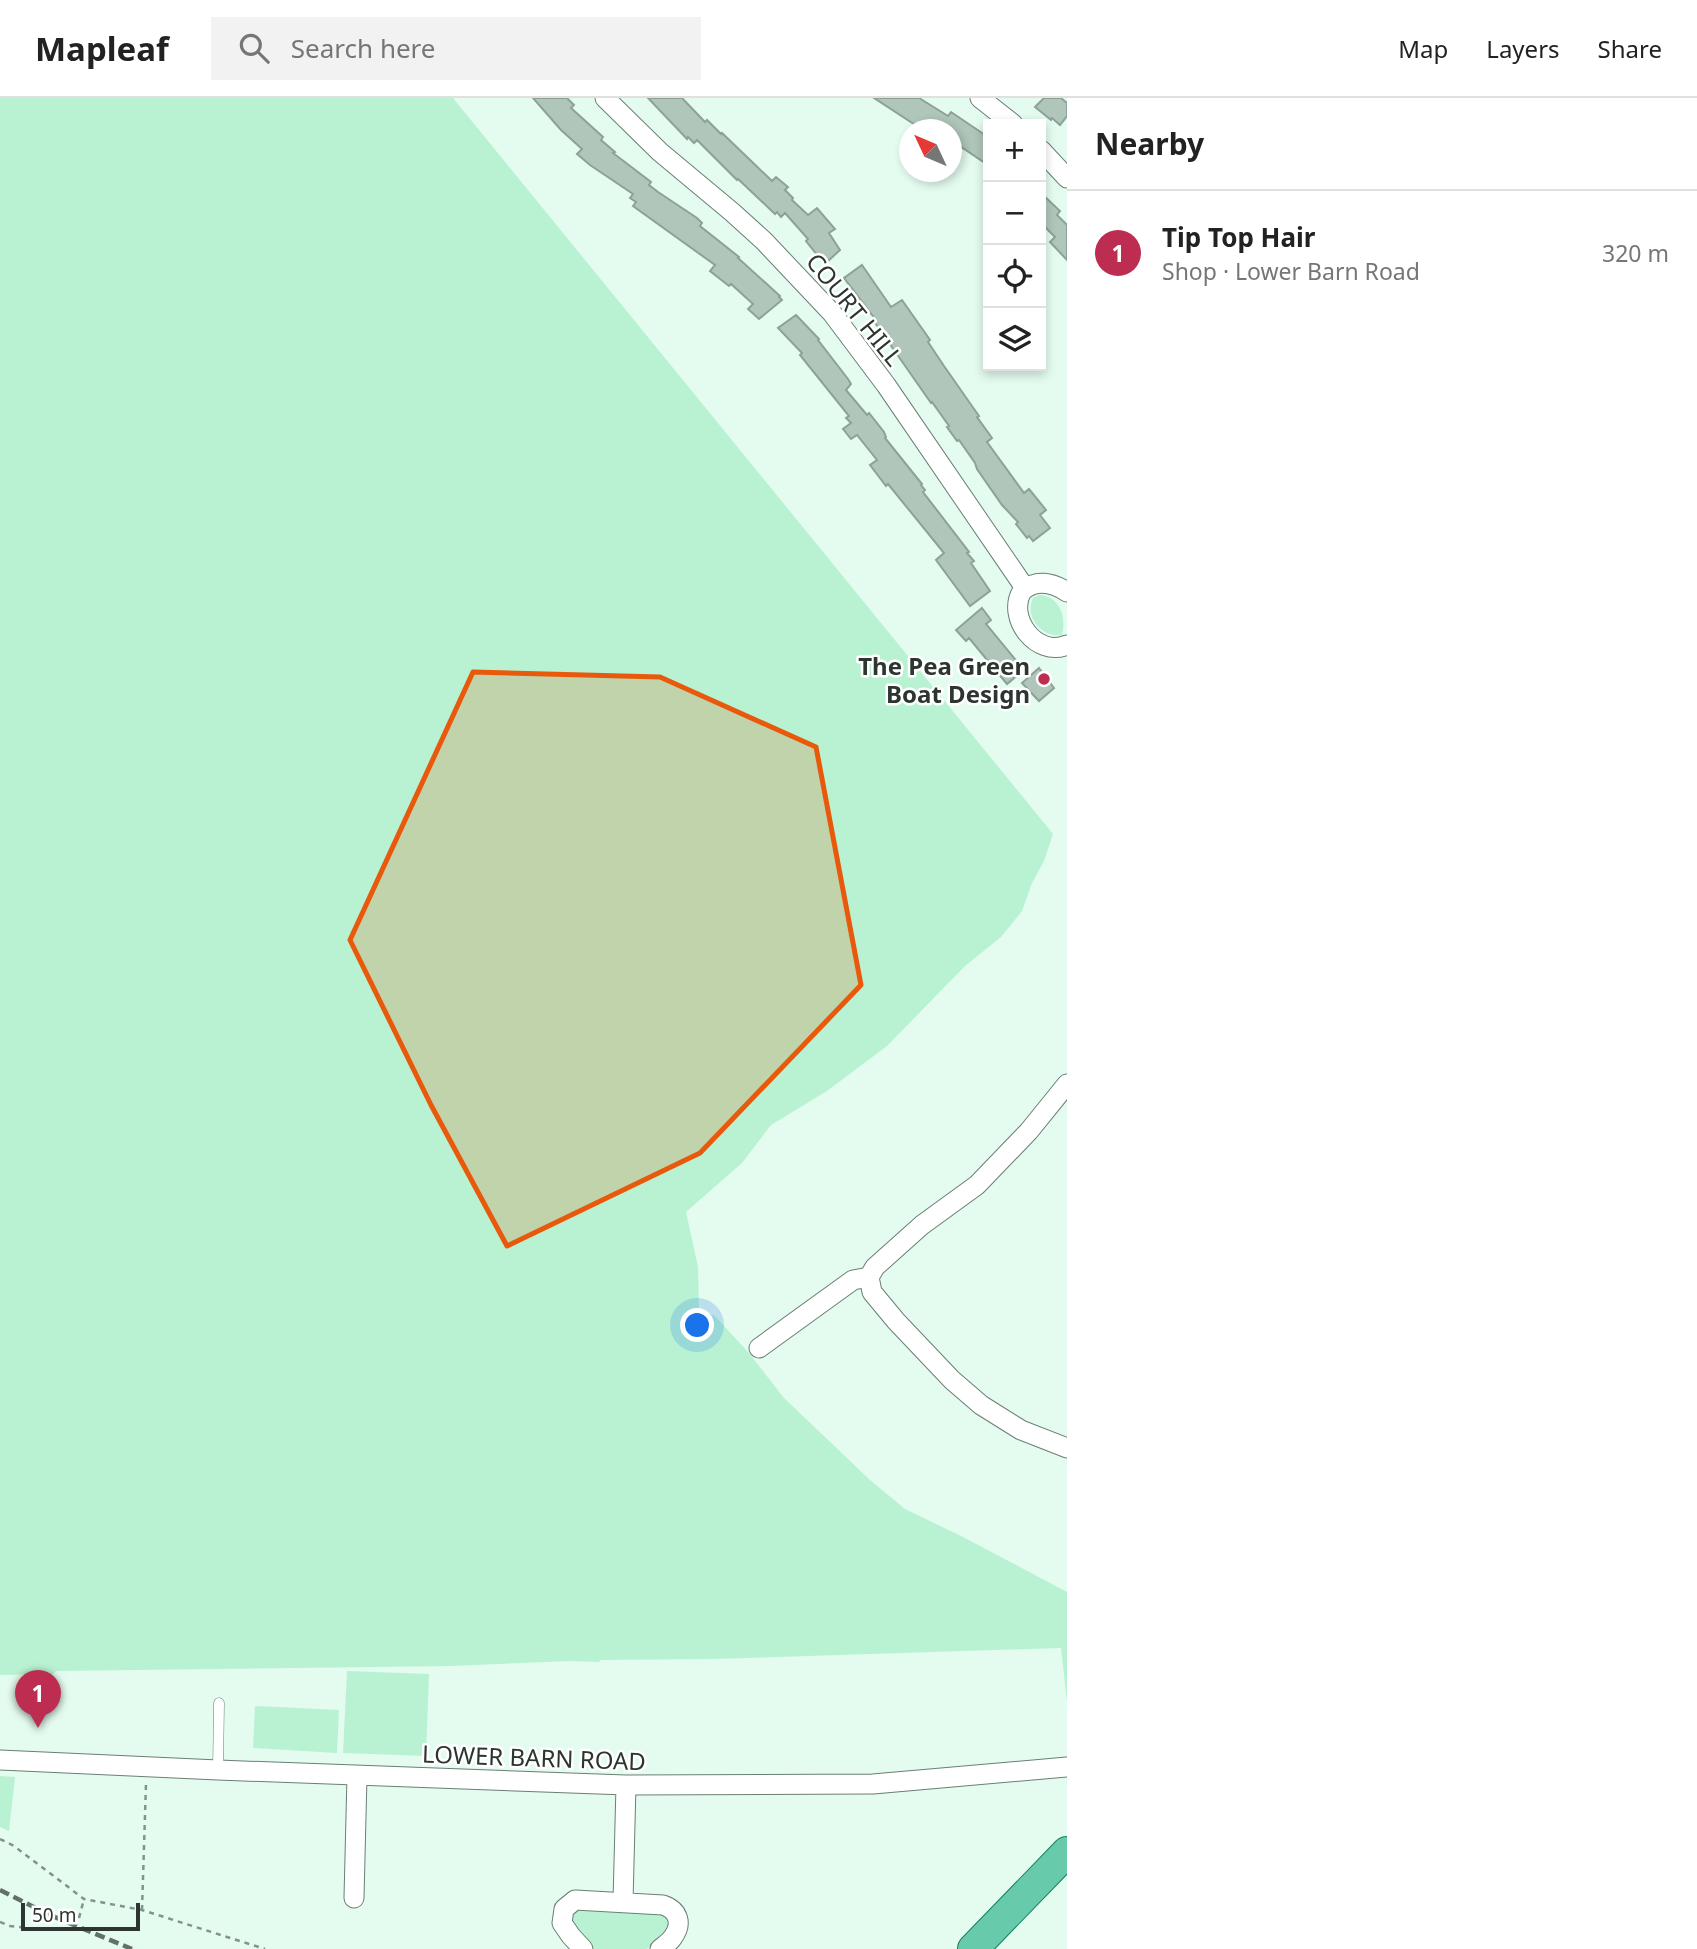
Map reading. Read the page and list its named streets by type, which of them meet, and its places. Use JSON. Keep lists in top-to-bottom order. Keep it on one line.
{"streets":{"street":["COURT HILL","LOWER BARN ROAD"]},"places":["The Pea Green Boat Design"],"scale_bar":"50 m","north":"top left","page":{"header":"Mapleaf","search":"Search here","nav":["Map","Layers","Share"],"heading":"Nearby","map_buttons":["+","−"],"list":[{"mark":"1","name":"Tip Top Hair","note":"Shop · Lower Barn Road","value":"320 m"}],"pins":"1","scale":"50 m"}}
